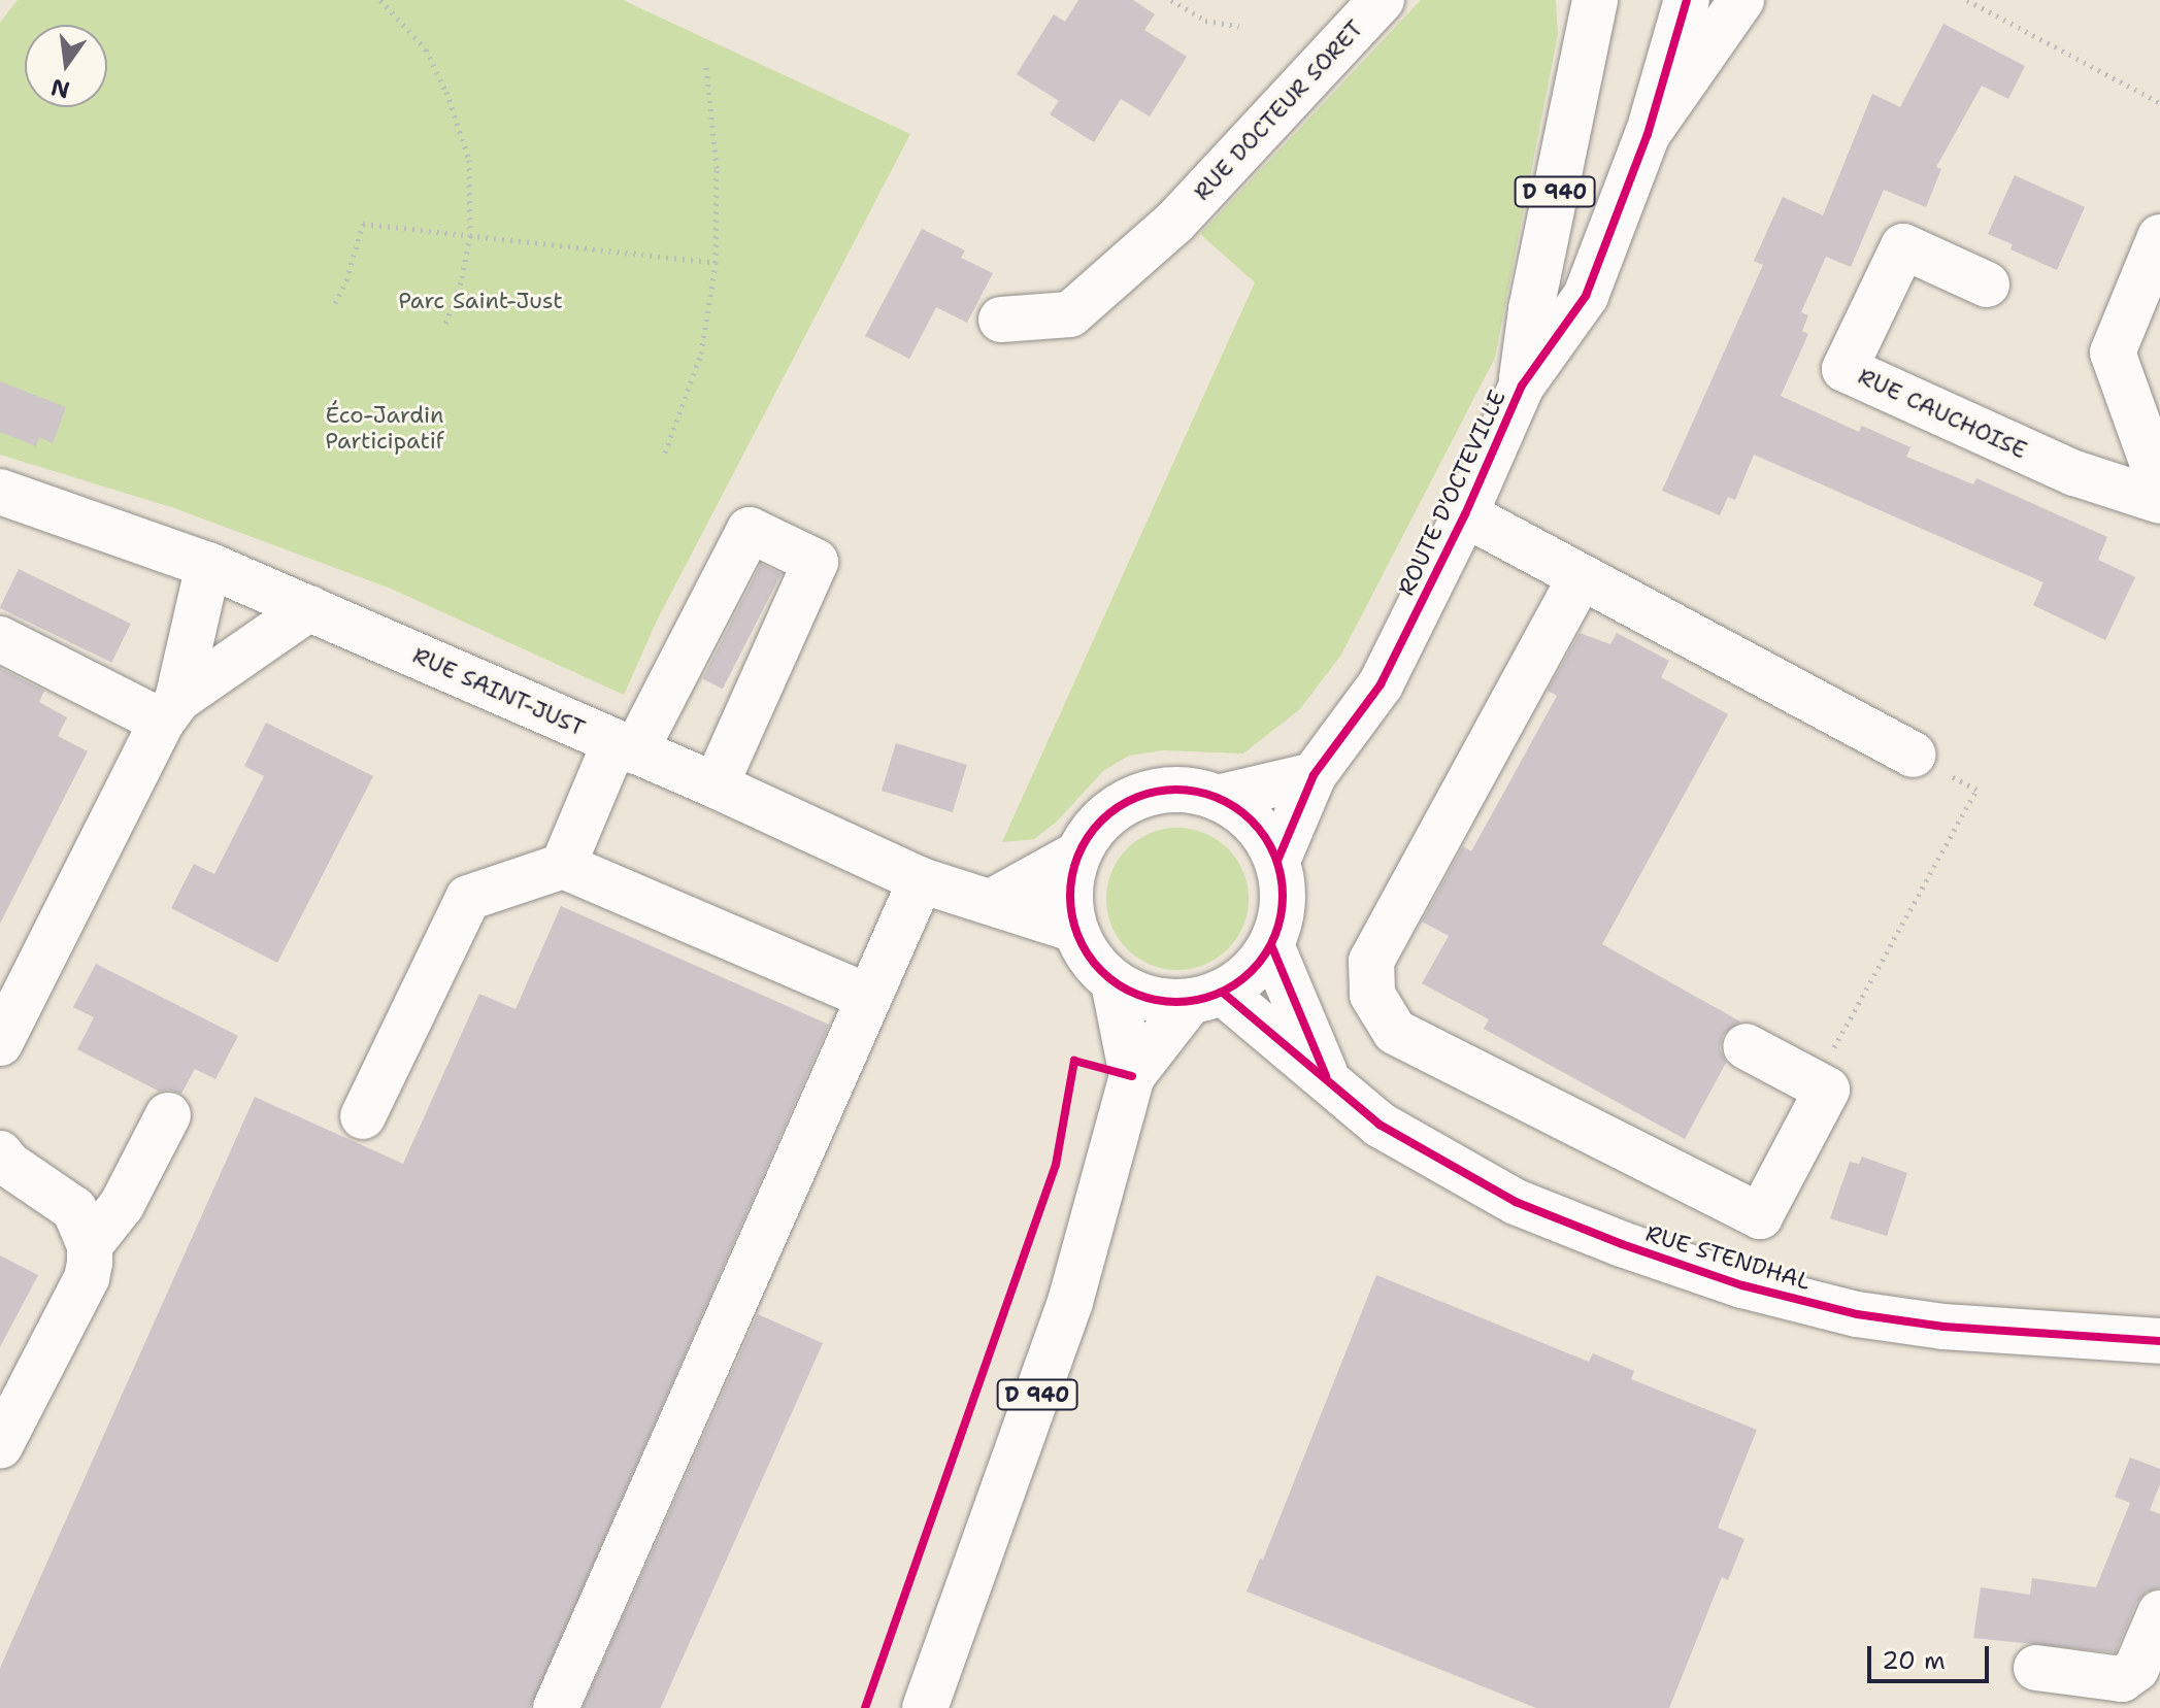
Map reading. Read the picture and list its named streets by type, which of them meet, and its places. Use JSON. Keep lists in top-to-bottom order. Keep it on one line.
{"streets":{"street":["RUE DOCTEUR SORET","D 940","RUE CAUCHOISE","ROUTE D'OCTEVILLE","RUE SAINT-JUST","RUE STENDHAL"]},"crossings":[["D 940","ROUTE D'OCTEVILLE"],["D 940","RUE SAINT-JUST"],["D 940","RUE STENDHAL"],["ROUTE D'OCTEVILLE","RUE SAINT-JUST"],["ROUTE D'OCTEVILLE","RUE STENDHAL"],["RUE SAINT-JUST","RUE STENDHAL"]],"parks":["Parc Saint-Just","Éco-Jardin Participatif"],"scale_bar":"20 m","north":"bottom"}
